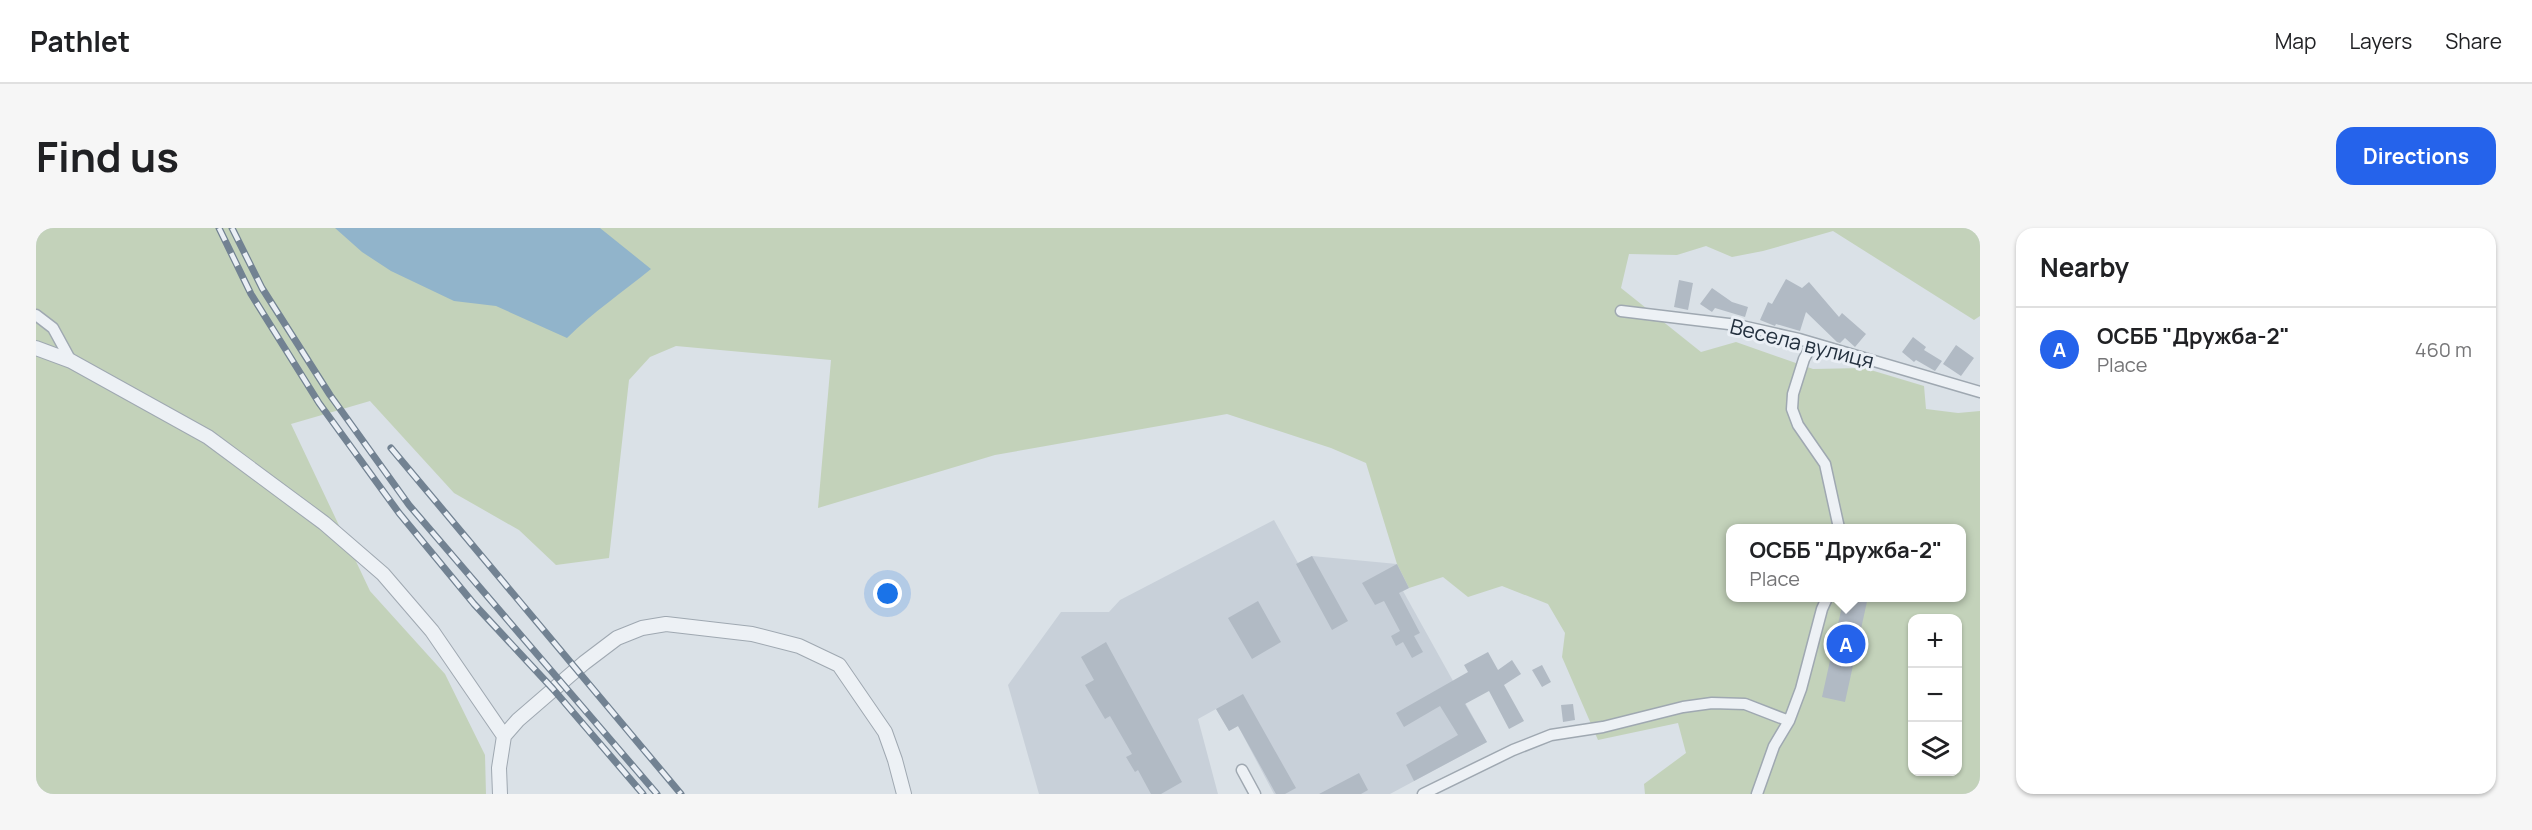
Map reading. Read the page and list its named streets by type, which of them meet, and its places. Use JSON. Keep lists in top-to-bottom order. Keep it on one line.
{"streets":{"street":["Весела вулиця"]},"page":{"header":"Pathlet","nav":["Map","Layers","Share"],"title":"Find us","buttons":"Directions","heading":"Nearby","list":[{"mark":"A","name":"ОСББ \"Дружба-2\"","note":"Place","value":"460 m"}],"popup":["ОСББ \"Дружба-2\"","Place"],"map_buttons":["+","−"],"pins":"A"}}
